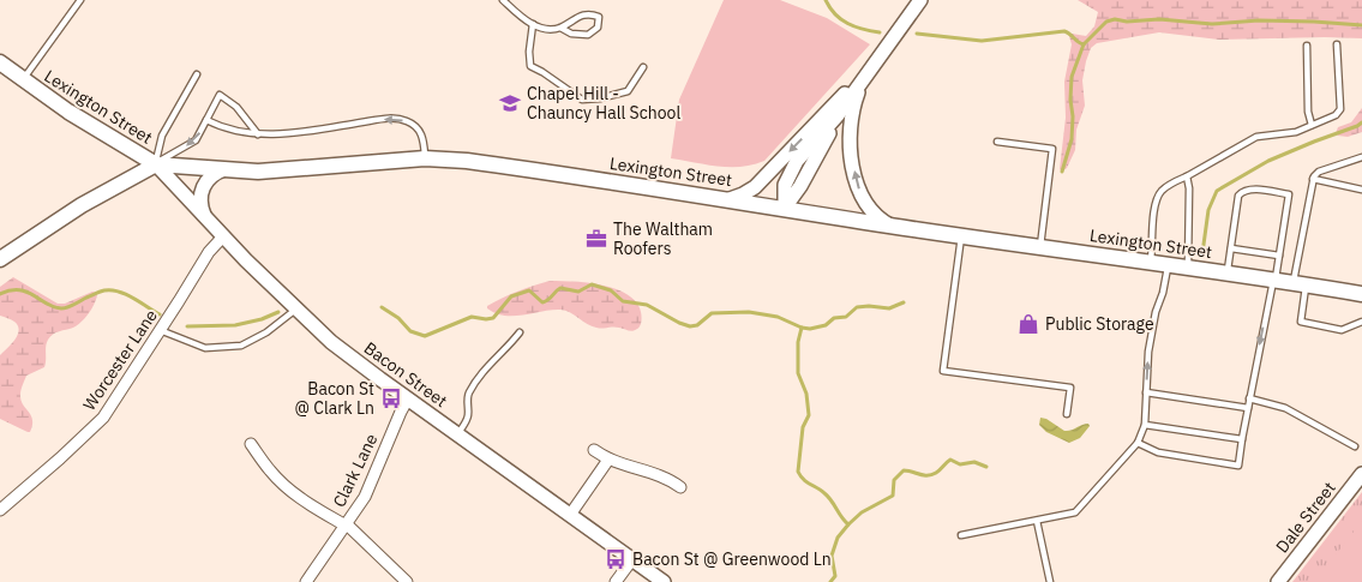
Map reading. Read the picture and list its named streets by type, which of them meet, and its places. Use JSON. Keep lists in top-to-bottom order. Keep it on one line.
{"streets":{"main road":["Lexington Street","Bacon Street","Dale Street"],"street":["Worcester Lane","Clark Lane"]},"crossings":[["Lexington Street","Bacon Street"],["Worcester Lane","Bacon Street"],["Bacon Street","Clark Lane"]],"places":{"school or university":["Chapel Hill - Chauncy Hall School"],"office":["The Waltham Roofers"],"shop":["Public Storage"],"bus stop":["Bacon St @ Clark Ln","Bacon St @ Greenwood Ln"]}}
